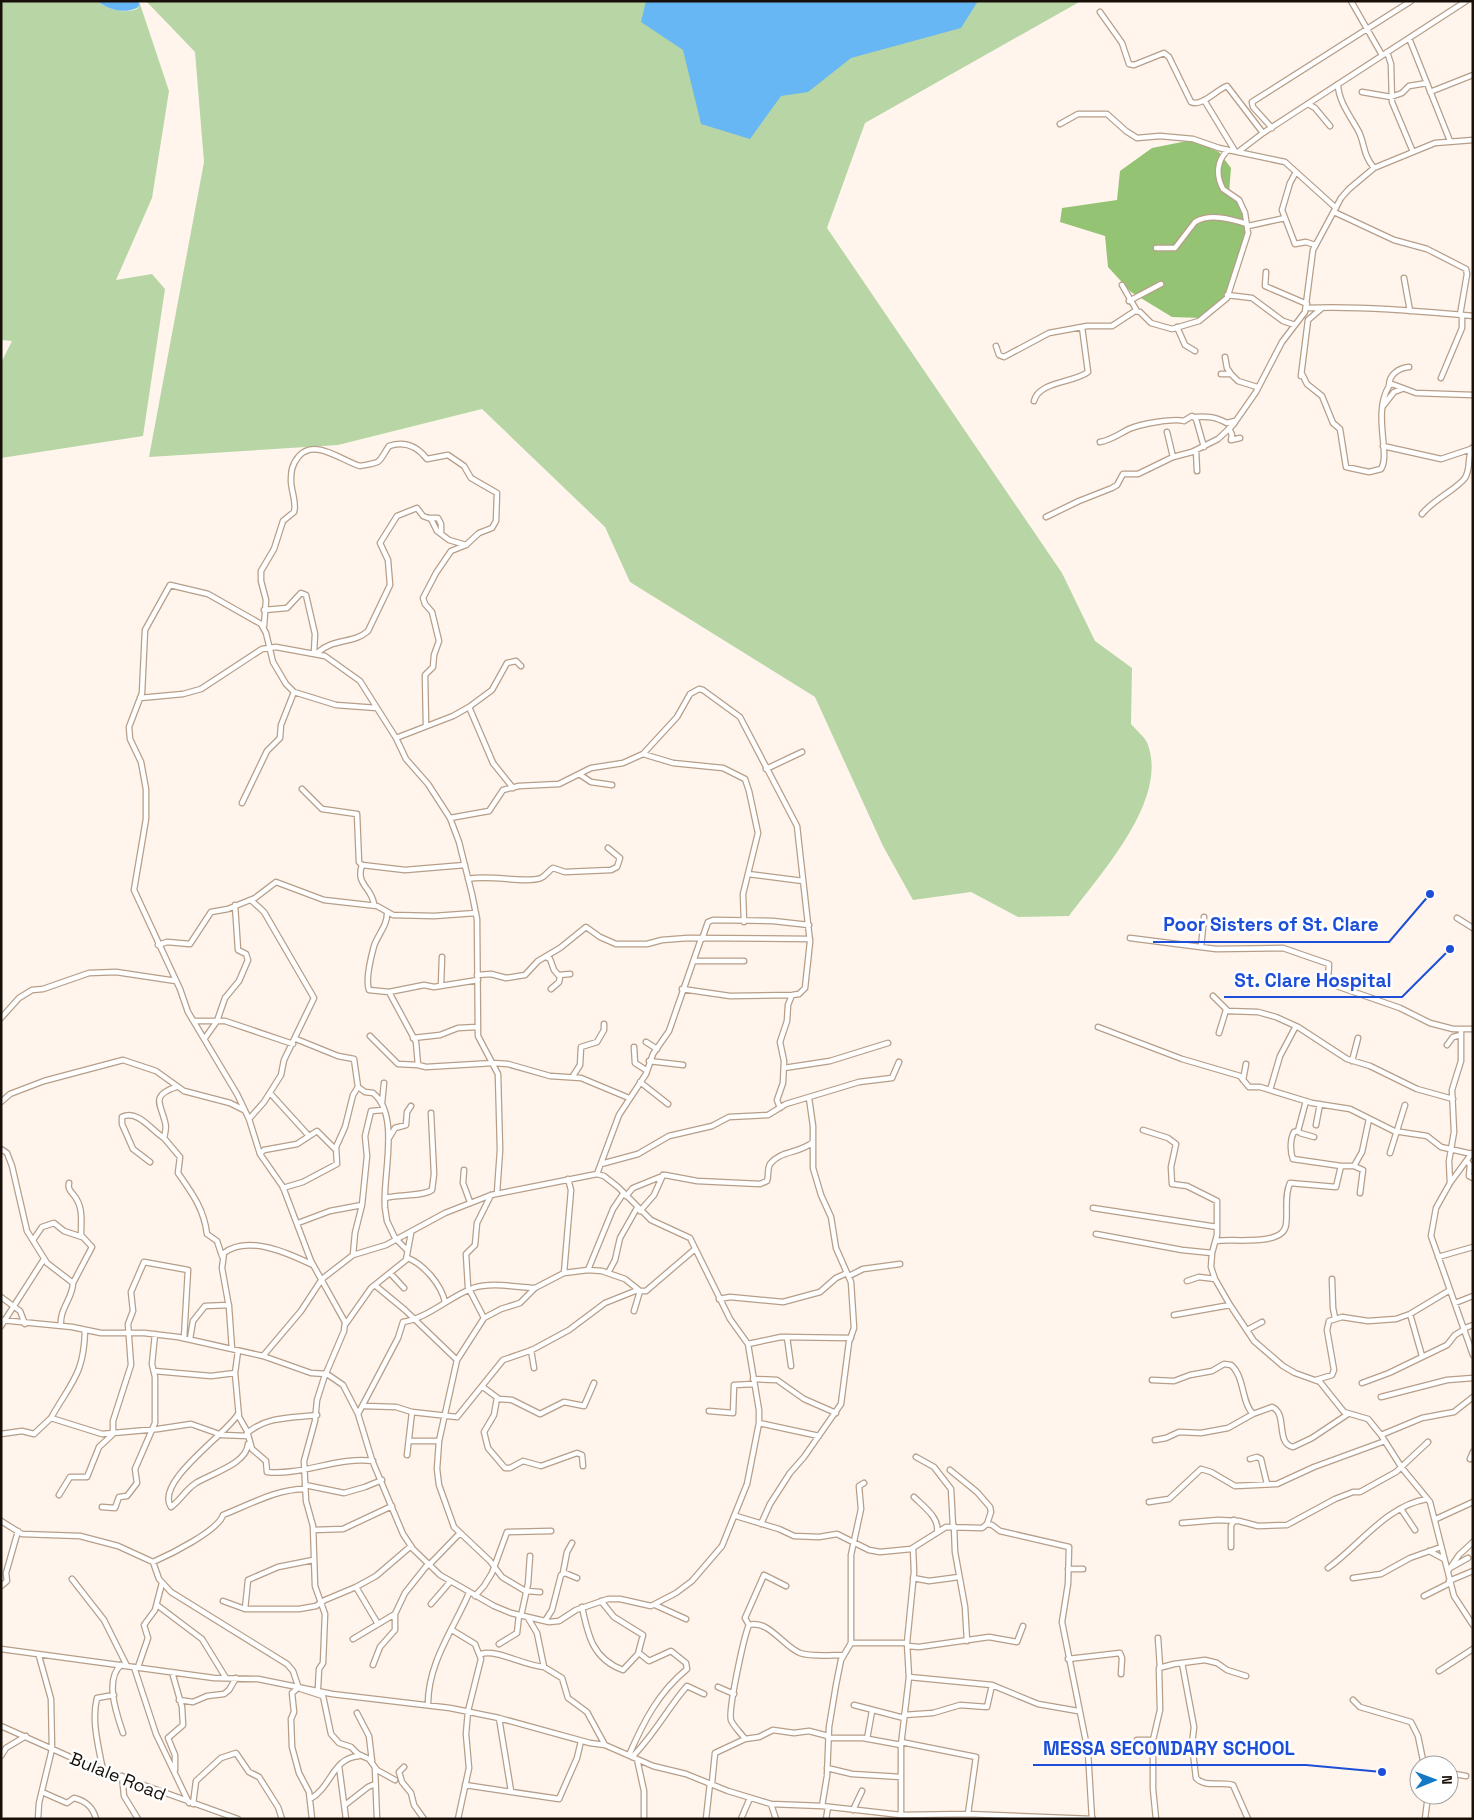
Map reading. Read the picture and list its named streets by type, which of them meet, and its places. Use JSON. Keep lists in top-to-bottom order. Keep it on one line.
{"streets":{"street":["Bulale Road"]},"places":["Poor Sisters of St. Clare","St. Clare Hospital","MESSA SECONDARY SCHOOL"],"north":"right"}
